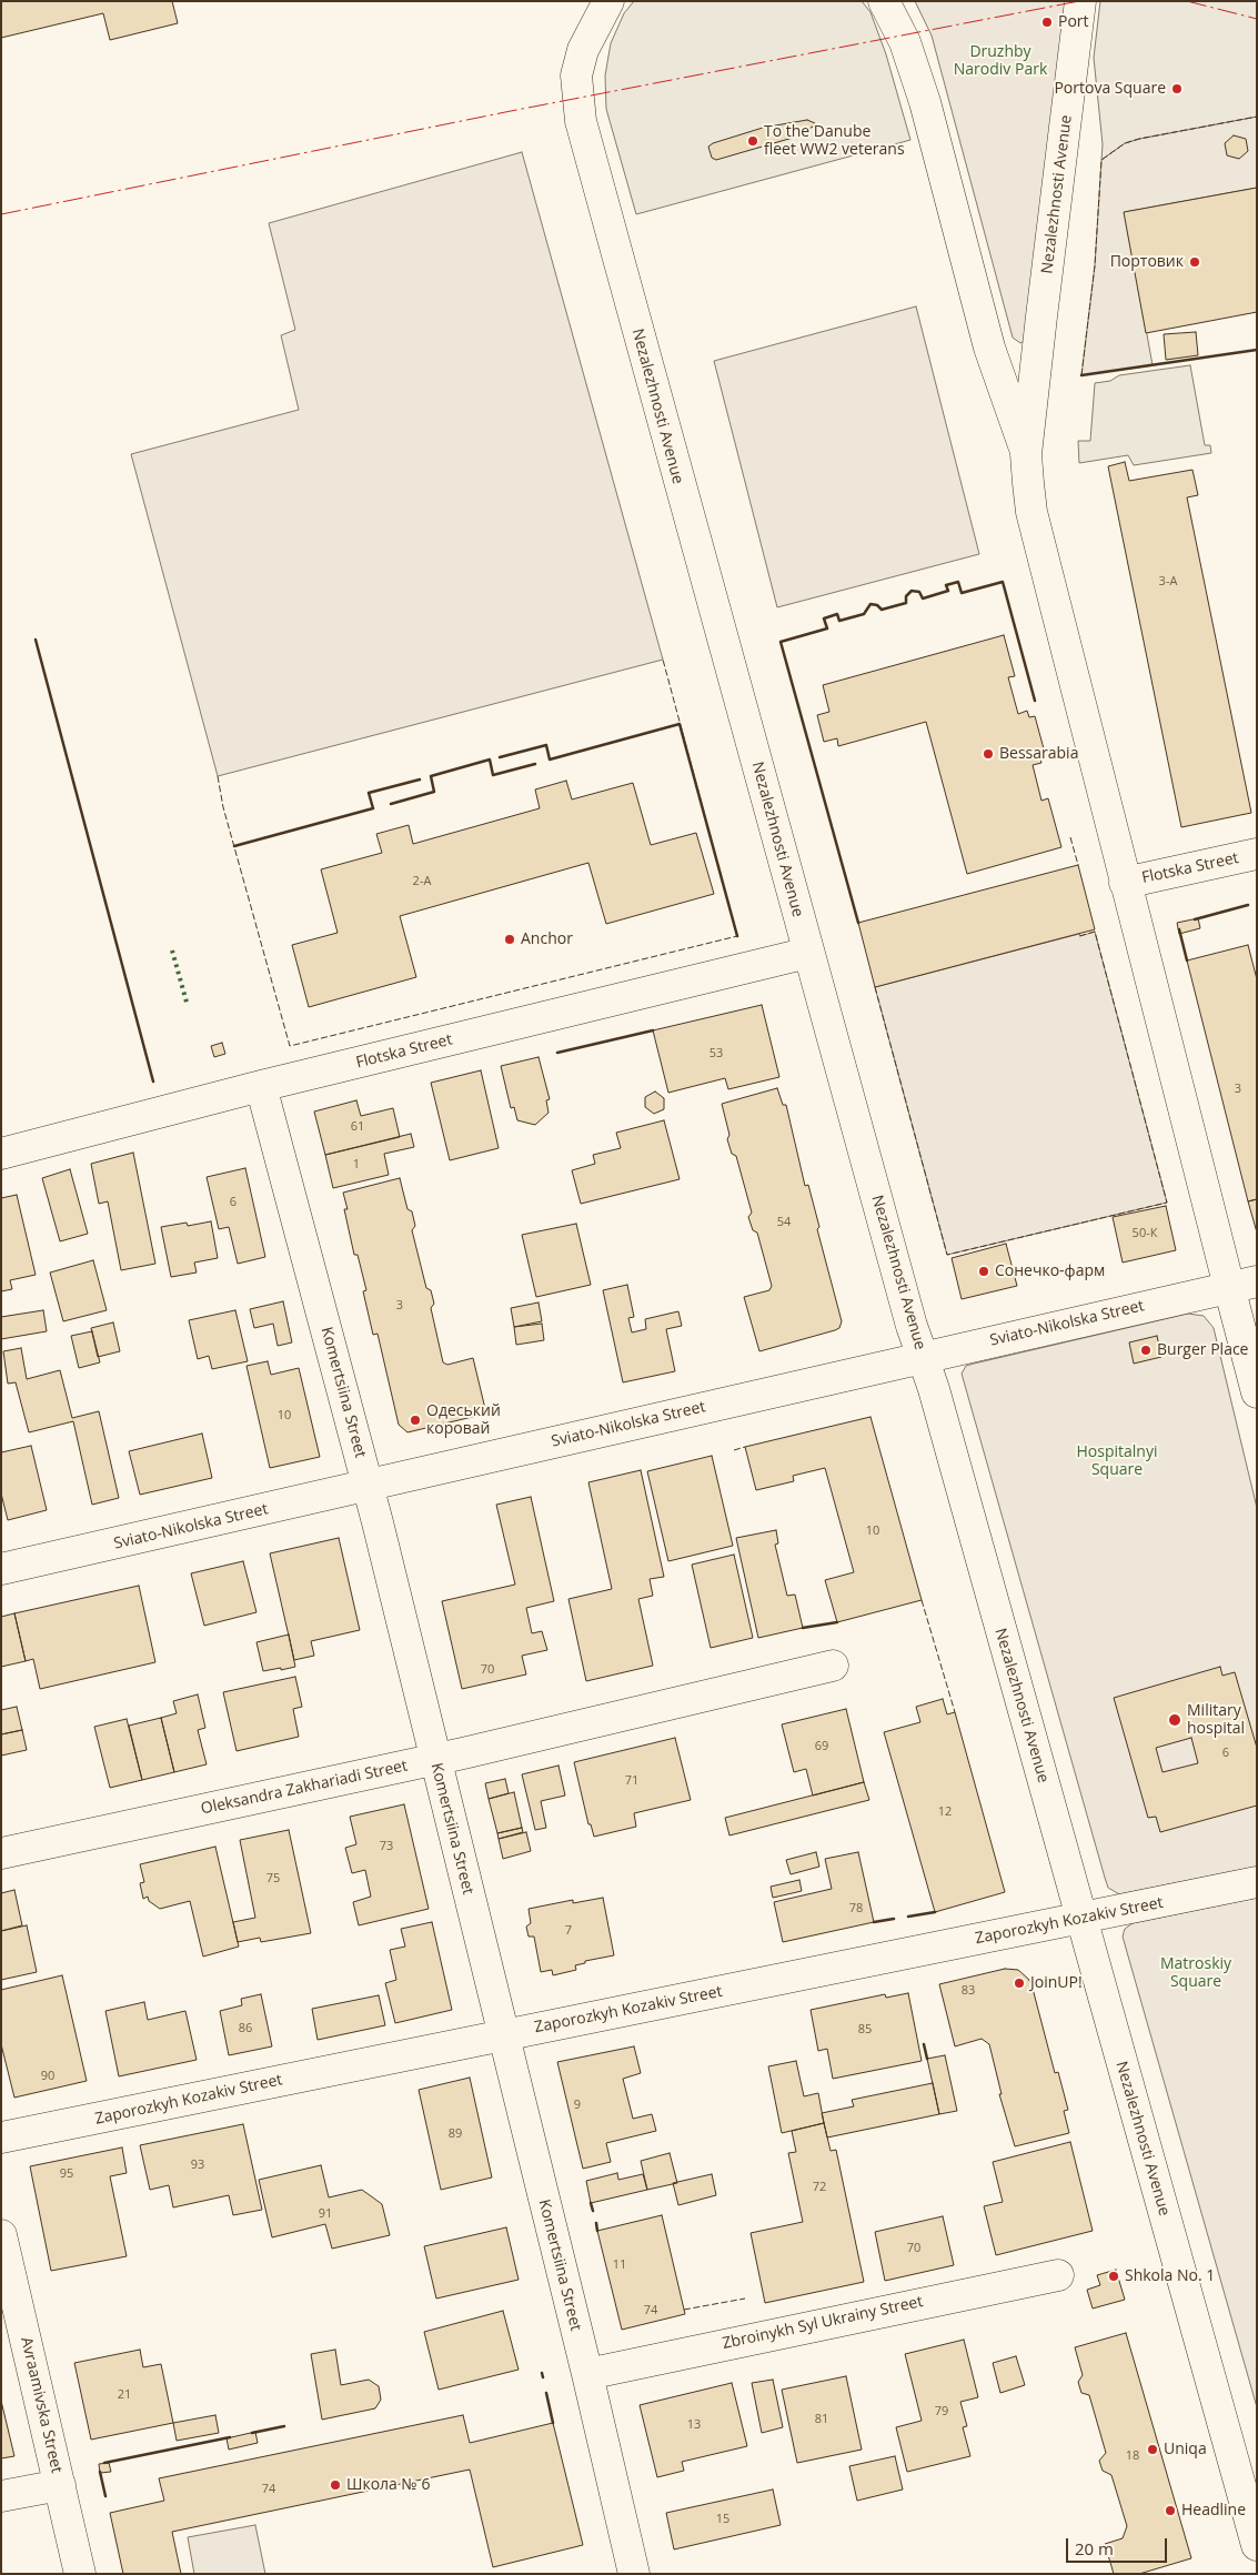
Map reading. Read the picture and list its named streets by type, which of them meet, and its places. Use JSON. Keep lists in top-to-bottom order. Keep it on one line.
{"streets":{"street":["Nezalezhnosti Avenue","Flotska Street","Sviato-Nikolska Street","Komertsiina Street","Oleksandra Zakhariadi Street","Zaporozkyh Kozakiv Street","Zbroinykh Syl Ukrainy Street","Avraamivska Street"]},"crossings":[["Nezalezhnosti Avenue","Flotska Street"],["Nezalezhnosti Avenue","Sviato-Nikolska Street"],["Nezalezhnosti Avenue","Zaporozkyh Kozakiv Street"],["Flotska Street","Komertsiina Street"],["Sviato-Nikolska Street","Komertsiina Street"],["Komertsiina Street","Oleksandra Zakhariadi Street"],["Komertsiina Street","Zaporozkyh Kozakiv Street"],["Komertsiina Street","Zbroinykh Syl Ukrainy Street"]],"parks":["Druzhby Narodiv Park","Hospitalnyi Square","Matroskiy Square"],"places":["Port","Portova Square","To the Danube fleet WW2 veterans","Портовик","Bessarabia","Anchor","Сонечко-фарм","Burger Place","Одеський коровай","Military hospital","JoinUP!","Shkola No. 1","Uniqa","Школа № 6","Headline"],"house_numbers":["3-А","2-А","53","3","61","1","6","54","50-К","3","10","10","70","69","6","71","12","73","75","78","7","83","86","85","90","9","89","93","95","72","91","70","11","74","21","79","81","13","18","74","15"],"scale_bar":"20 m"}
